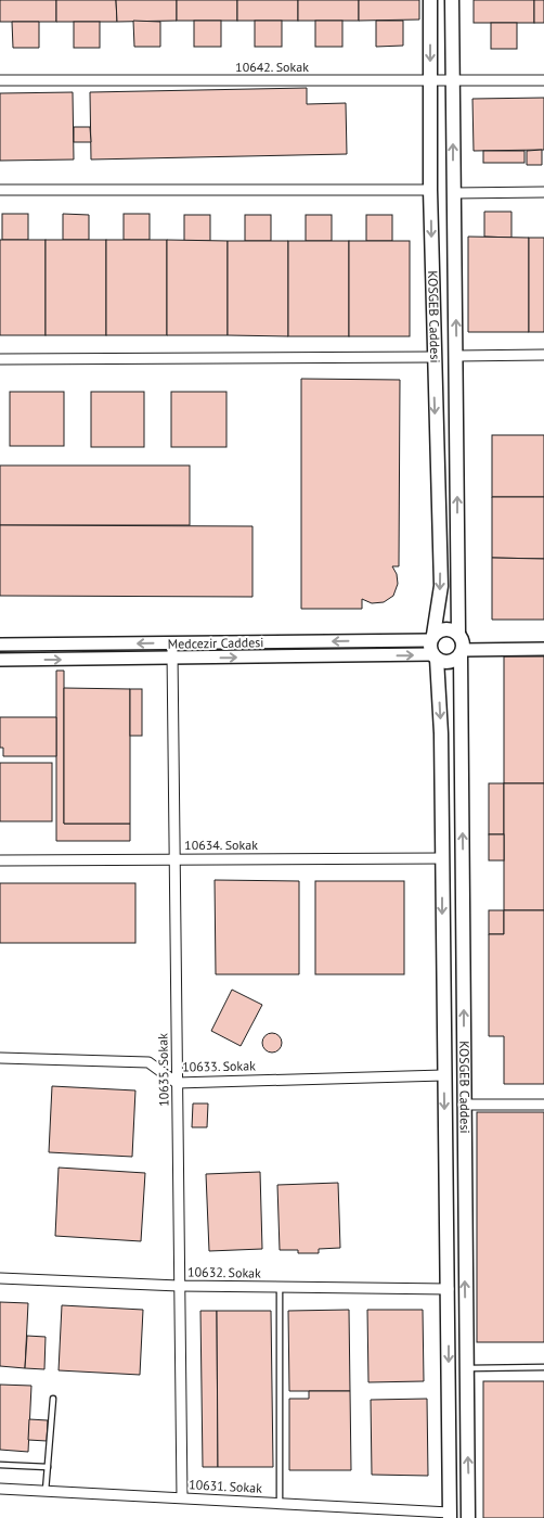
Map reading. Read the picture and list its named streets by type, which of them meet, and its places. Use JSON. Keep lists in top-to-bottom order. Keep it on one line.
{"streets":{"main road":["KOSGEB Caddesi"],"street":["10642. Sokak","Medcezir Caddesi","10634. Sokak","10633. Sokak","10635. Sokak","10632. Sokak","10631. Sokak"]},"crossings":[["10642. Sokak","KOSGEB Caddesi"],["KOSGEB Caddesi","Medcezir Caddesi"],["KOSGEB Caddesi","10634. Sokak"],["KOSGEB Caddesi","10633. Sokak"],["KOSGEB Caddesi","10632. Sokak"],["KOSGEB Caddesi","10631. Sokak"],["Medcezir Caddesi","10635. Sokak"],["10634. Sokak","10635. Sokak"],["10633. Sokak","10635. Sokak"],["10635. Sokak","10632. Sokak"],["10635. Sokak","10631. Sokak"]]}
